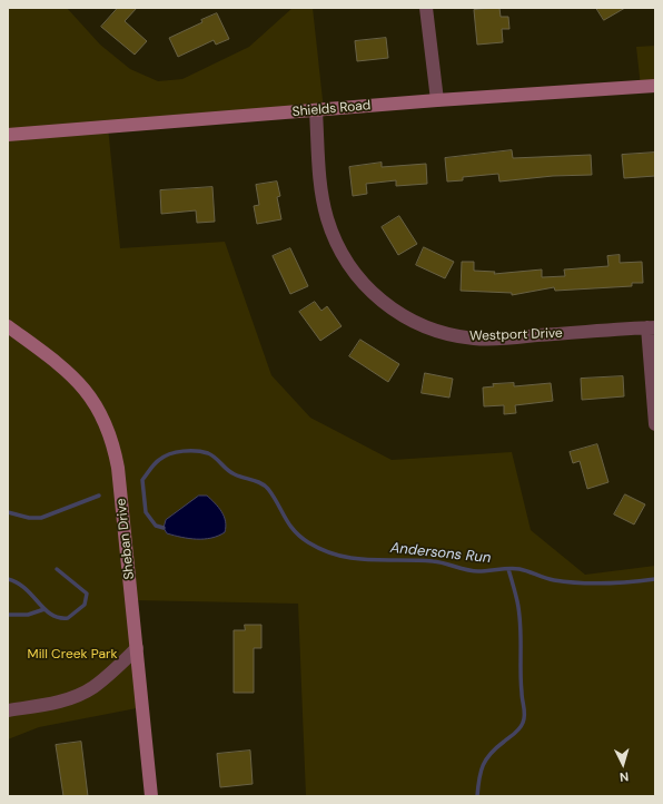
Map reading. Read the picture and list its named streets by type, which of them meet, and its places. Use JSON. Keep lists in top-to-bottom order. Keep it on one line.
{"streets":{"main road":["Shields Road","Sheban Drive"],"street":["Westport Drive"]},"crossings":[["Shields Road","Westport Drive"]],"water":["Andersons Run"],"parks":["Mill Creek Park"],"north":"bottom"}
